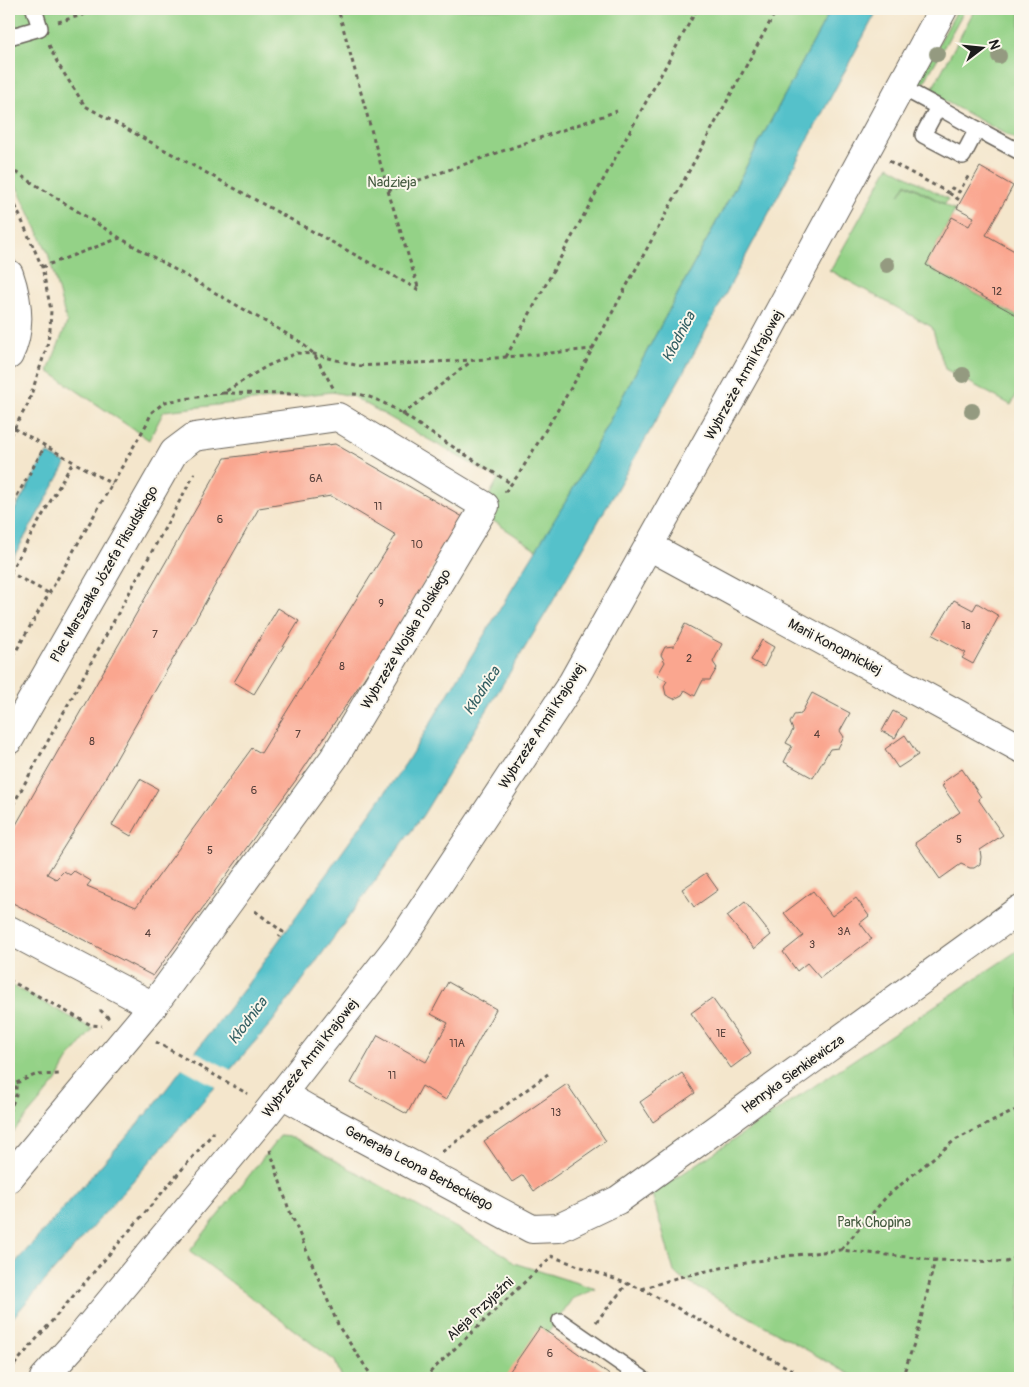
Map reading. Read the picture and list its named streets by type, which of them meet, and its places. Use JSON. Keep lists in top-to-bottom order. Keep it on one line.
{"streets":{"street":["Wybrzeże Armii Krajowej","Plac Marszałka Józefa Piłsudskiego","Wybrzeże Wojska Polskiego","Marii Konopnickiej","Henryka Sienkiewicza","Generała Leona Berbeckiego"],"path":["Aleja Przyjaźni"]},"crossings":[["Wybrzeże Armii Krajowej","Marii Konopnickiej"],["Wybrzeże Armii Krajowej","Generała Leona Berbeckiego"],["Plac Marszałka Józefa Piłsudskiego","Wybrzeże Wojska Polskiego"],["Henryka Sienkiewicza","Generała Leona Berbeckiego"]],"water":["Kłodnica"],"parks":["Nadzieja","Park Chopina"],"house_numbers":["12","6A","11","6","10","9","1a","7","2","8","7","4","8","6","5","5","3A","4","3","1E","11A","11","13","6"],"north":"right"}
